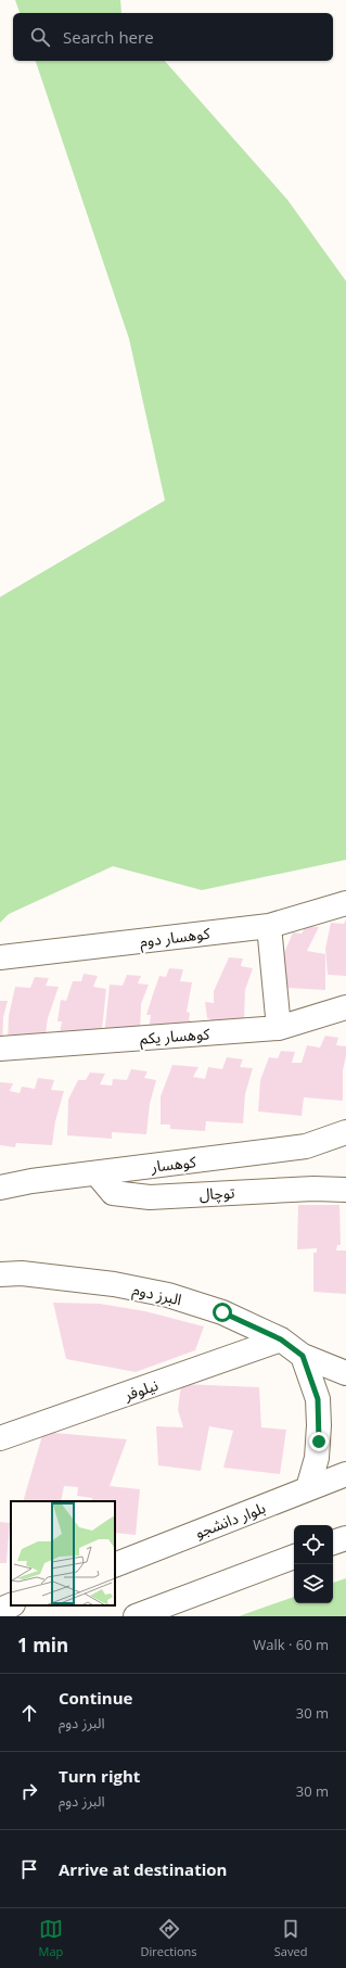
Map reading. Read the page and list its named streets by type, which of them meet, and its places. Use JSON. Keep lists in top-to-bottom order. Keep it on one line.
{"streets":{"street":["کوهسار دوم","کوهسار یکم","کوهسار","توچال","البرز دوم","نیلوفر","بلوار دانشجو"]},"crossings":[["کوهسار","توچال"],["البرز دوم","نیلوفر"]],"page":{"search":"Search here","heading":["1 min","Walk · 60 m"],"list":[["Continue","البرز دوم","30 m"],["Turn right","البرز دوم","30 m"],"Arrive at destination"],"nav":["Map","Directions","Saved"]}}
